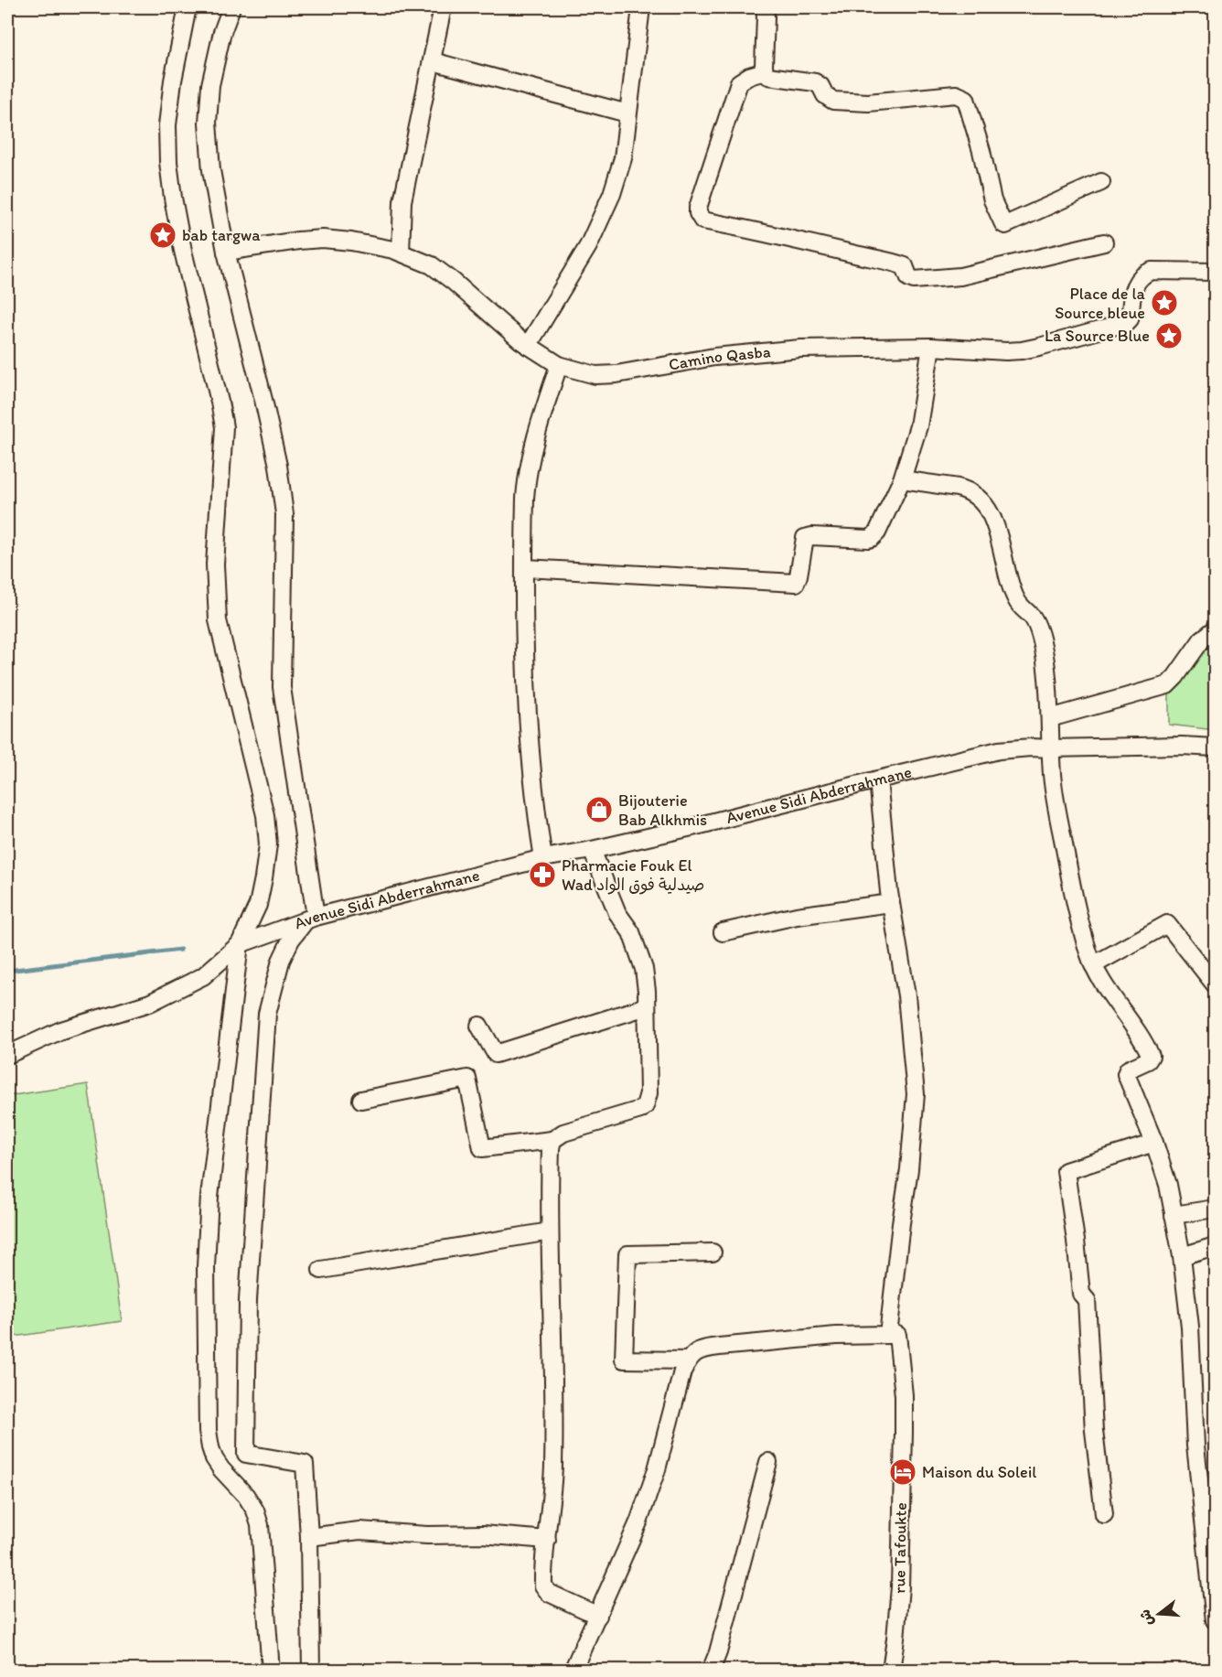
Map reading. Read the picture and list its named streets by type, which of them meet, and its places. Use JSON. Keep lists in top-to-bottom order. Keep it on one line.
{"streets":{"street":["Camino Qasba","Avenue Sidi Abderrahmane","rue Tafoukte"]},"places":{"place":["bab targwa","Place de la Source bleue","La Source Blue"],"shop":["Bijouterie Bab Alkhmis"],"pharmacy":["Pharmacie Fouk El Wad صيدلية فوق الواد"],"hotel":["Maison du Soleil"]},"north":"left"}
